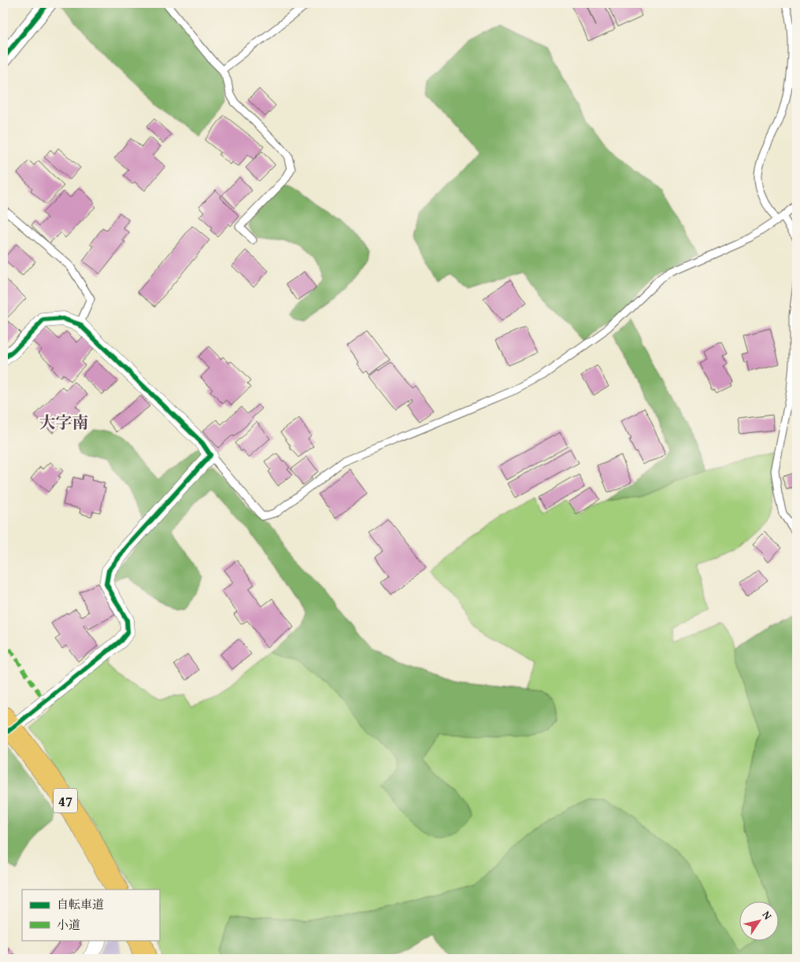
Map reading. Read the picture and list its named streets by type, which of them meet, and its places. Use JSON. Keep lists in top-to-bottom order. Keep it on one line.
{"streets":{"main road":["47"]},"districts":["大字南"],"legend":["自転車道","小道"],"north":"top right"}
